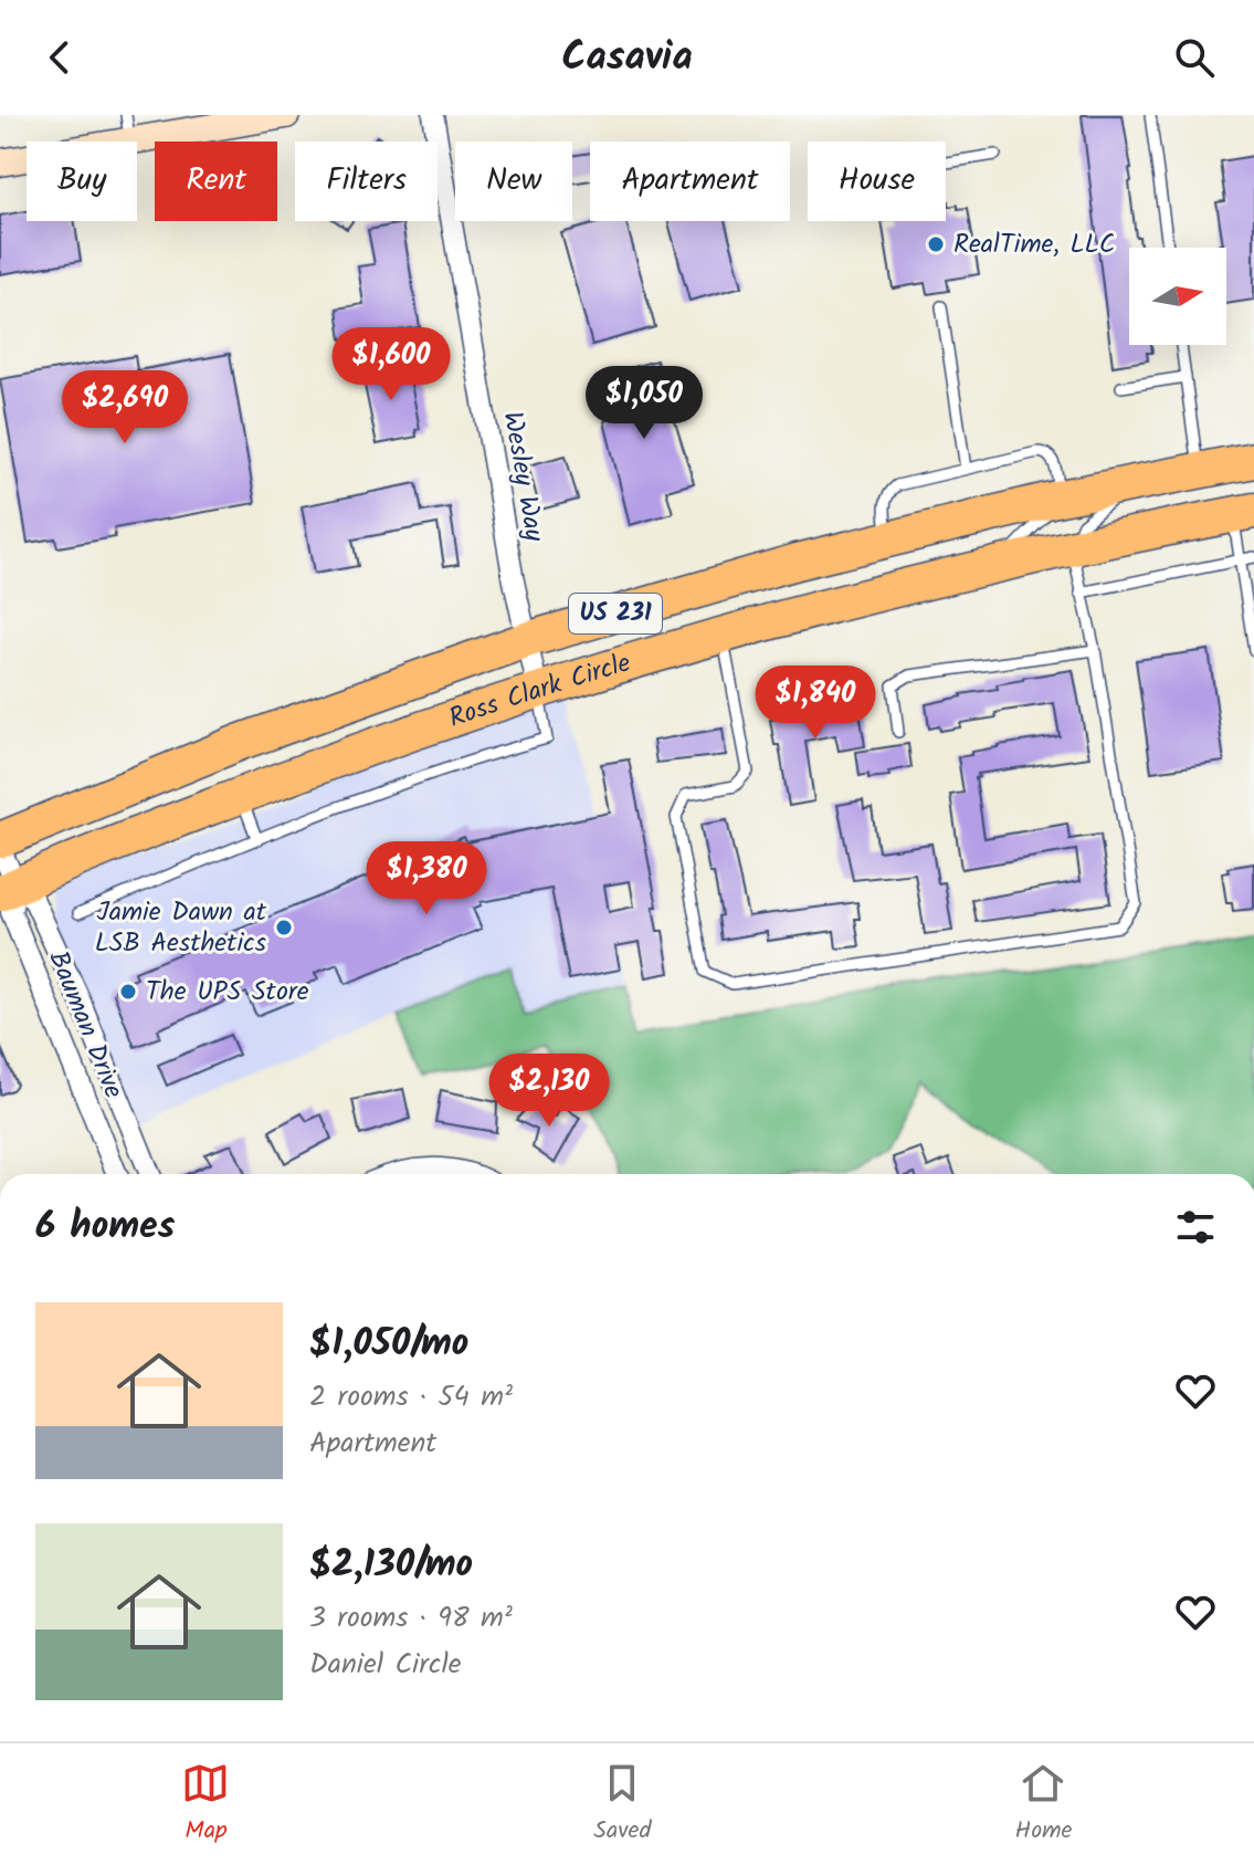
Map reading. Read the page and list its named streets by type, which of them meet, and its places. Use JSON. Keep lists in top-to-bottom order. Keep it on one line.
{"streets":{"highway":["US 231","Ross Clark Circle"],"street":["Wesley Way","Bauman Drive"]},"crossings":[["Wesley Way","Ross Clark Circle"],["Ross Clark Circle","Bauman Drive"]],"places":["RealTime, LLC","Jamie Dawn at LSB Aesthetics","The UPS Store"],"north":"right","page":{"header":"Casavia","chip":["Buy","Rent","Filters","New","Apartment","House"],"price":["$1,600","$1,050","$2,690","$1,840","$1,380","$2,130"],"heading":"6 homes","list":[{"name":"$1,050/mo","note":"2 rooms · 54 m² · Apartment"},{"name":"$2,130/mo","note":"3 rooms · 98 m² · Daniel Circle"}],"tabs":["Map","Saved","Home"]}}
